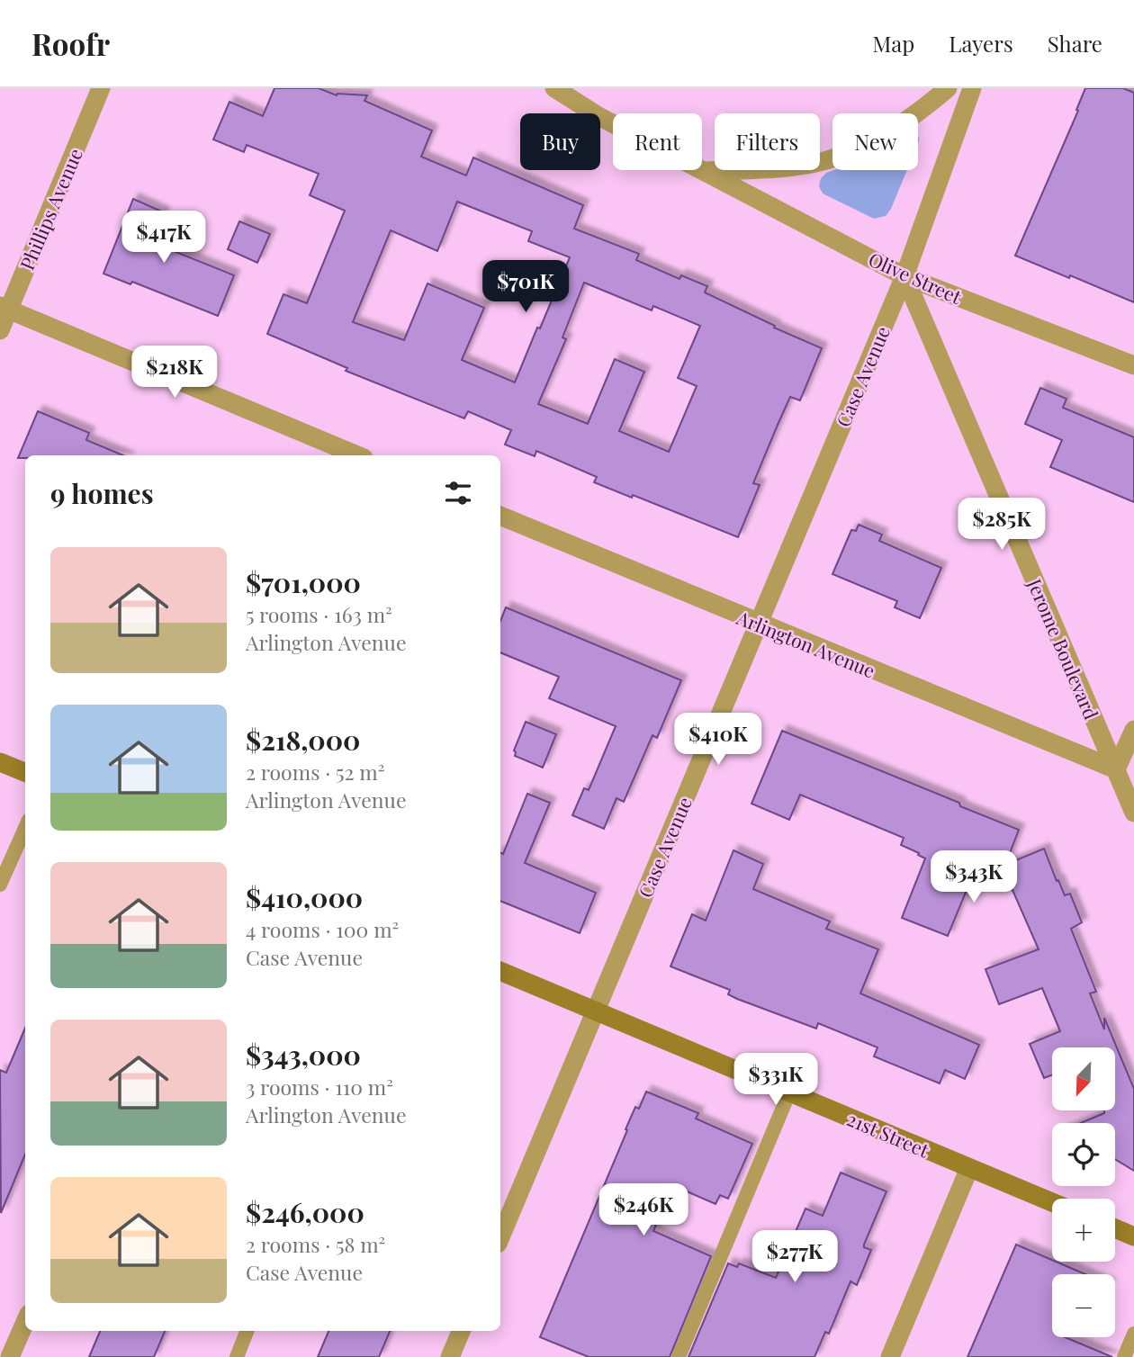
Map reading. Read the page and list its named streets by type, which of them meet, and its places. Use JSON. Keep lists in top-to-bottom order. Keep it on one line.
{"streets":{"street":["Phillips Avenue","Olive Street","Case Avenue","Arlington Avenue","Jerome Boulevard","21st Street"]},"crossings":[["Olive Street","Case Avenue"],["Olive Street","Jerome Boulevard"],["Case Avenue","Arlington Avenue"],["Case Avenue","Jerome Boulevard"],["Case Avenue","21st Street"],["Arlington Avenue","Jerome Boulevard"]],"north":"bottom left","page":{"header":"Roofr","nav":["Map","Layers","Share"],"chip":["Buy","Rent","Filters","New"],"price":["$417K","$701K","$218K","$285K","$410K","$343K","$331K","$246K","$277K"],"heading":"9 homes","list":[{"name":"$701,000","note":"5 rooms · 163 m² · Arlington Avenue"},{"name":"$218,000","note":"2 rooms · 52 m² · Arlington Avenue"},{"name":"$410,000","note":"4 rooms · 100 m² · Case Avenue"},{"name":"$343,000","note":"3 rooms · 110 m² · Arlington Avenue"},{"name":"$246,000","note":"2 rooms · 58 m² · Case Avenue"}],"map_buttons":["+","−"]}}
